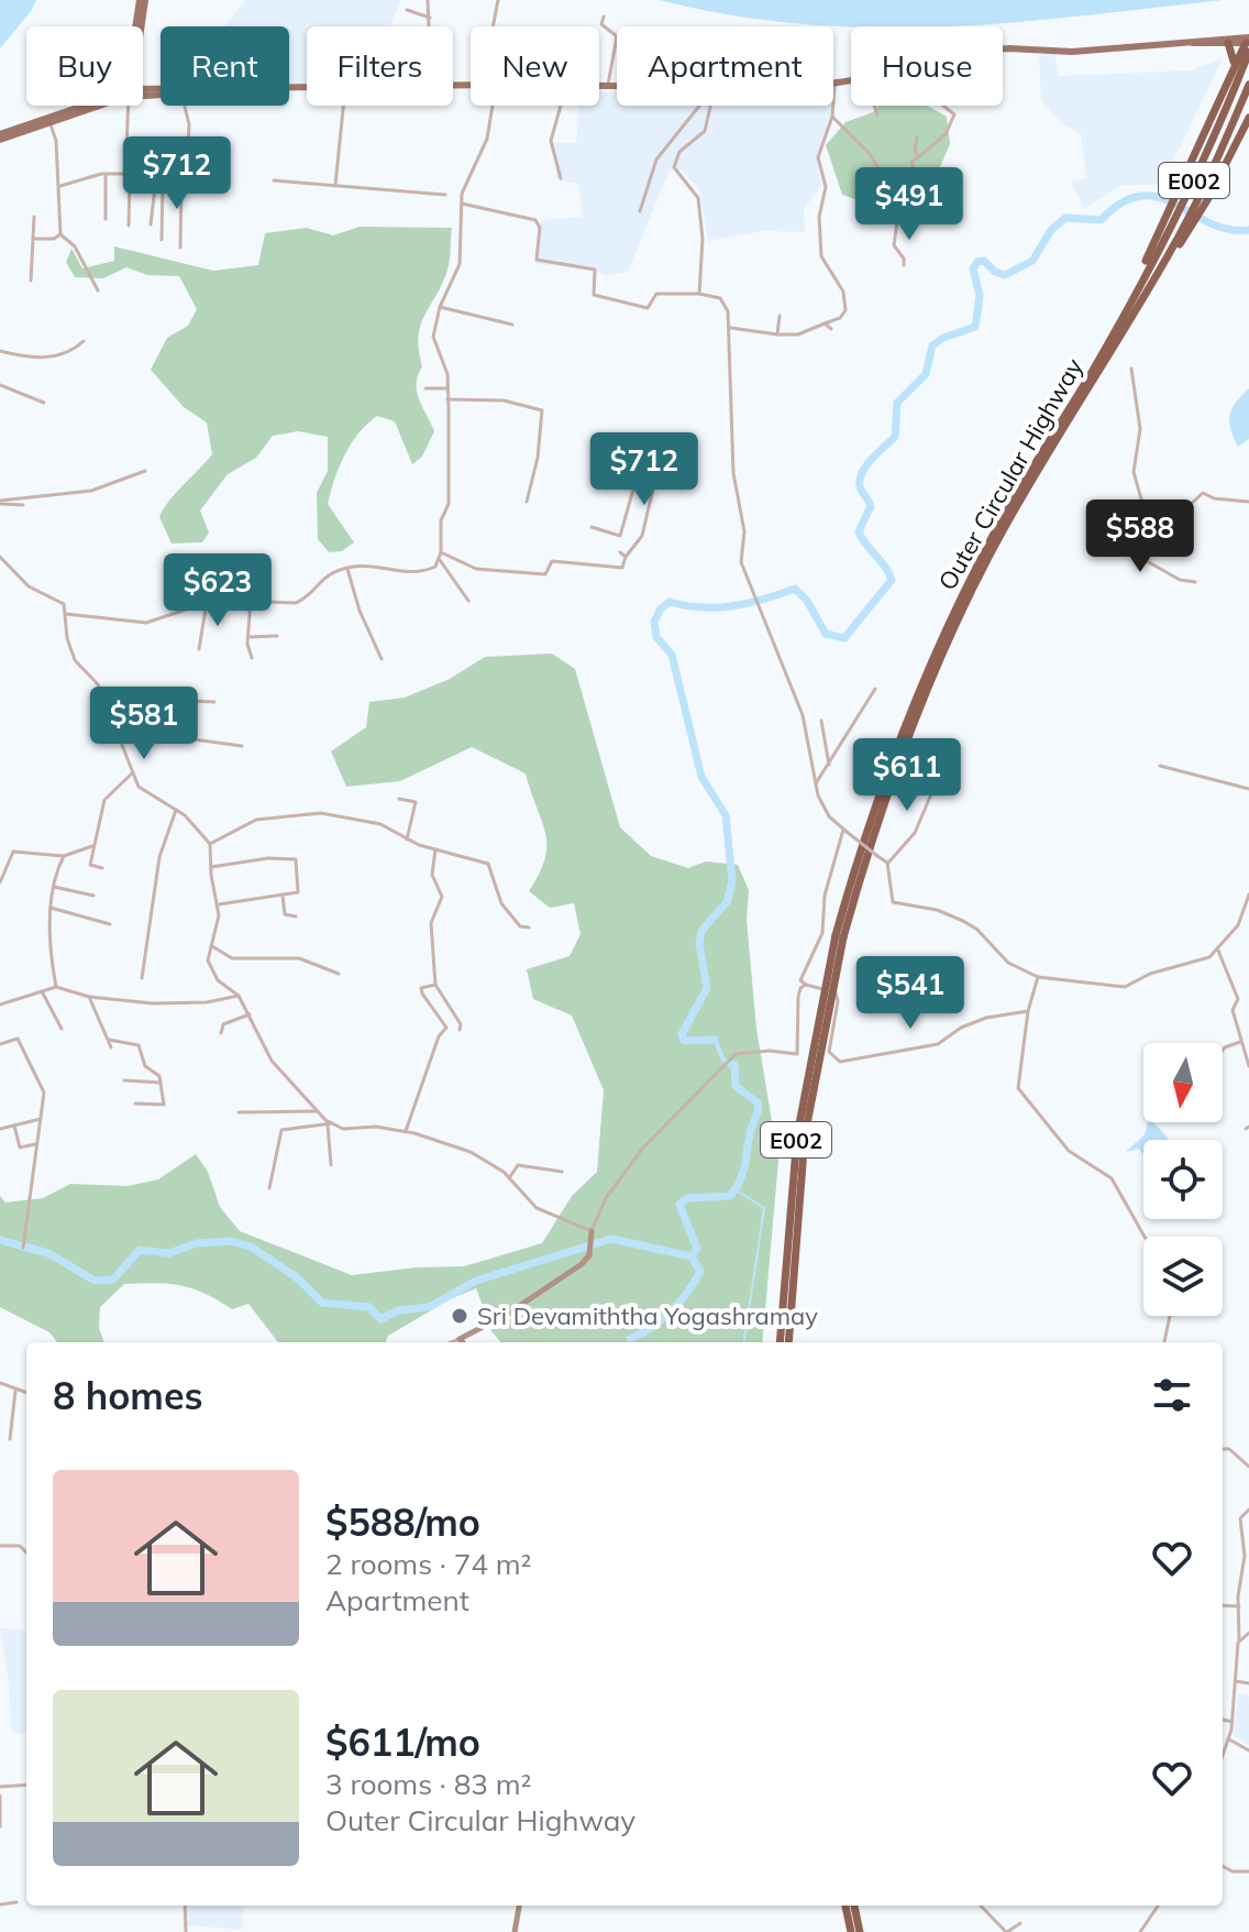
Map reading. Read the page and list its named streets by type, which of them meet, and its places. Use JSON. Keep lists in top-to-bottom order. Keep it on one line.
{"streets":{"highway":["E002","Outer Circular Highway"]},"places":["Sri Devamiththa Yogashramay"],"north":"bottom","page":{"chip":["Buy","Rent","Filters","New","Apartment","House"],"price":["$712","$491","$712","$588","$623","$581","$611","$541"],"heading":"8 homes","list":[{"name":"$588/mo","note":"2 rooms · 74 m² · Apartment"},{"name":"$611/mo","note":"3 rooms · 83 m² · Outer Circular Highway"}]}}
